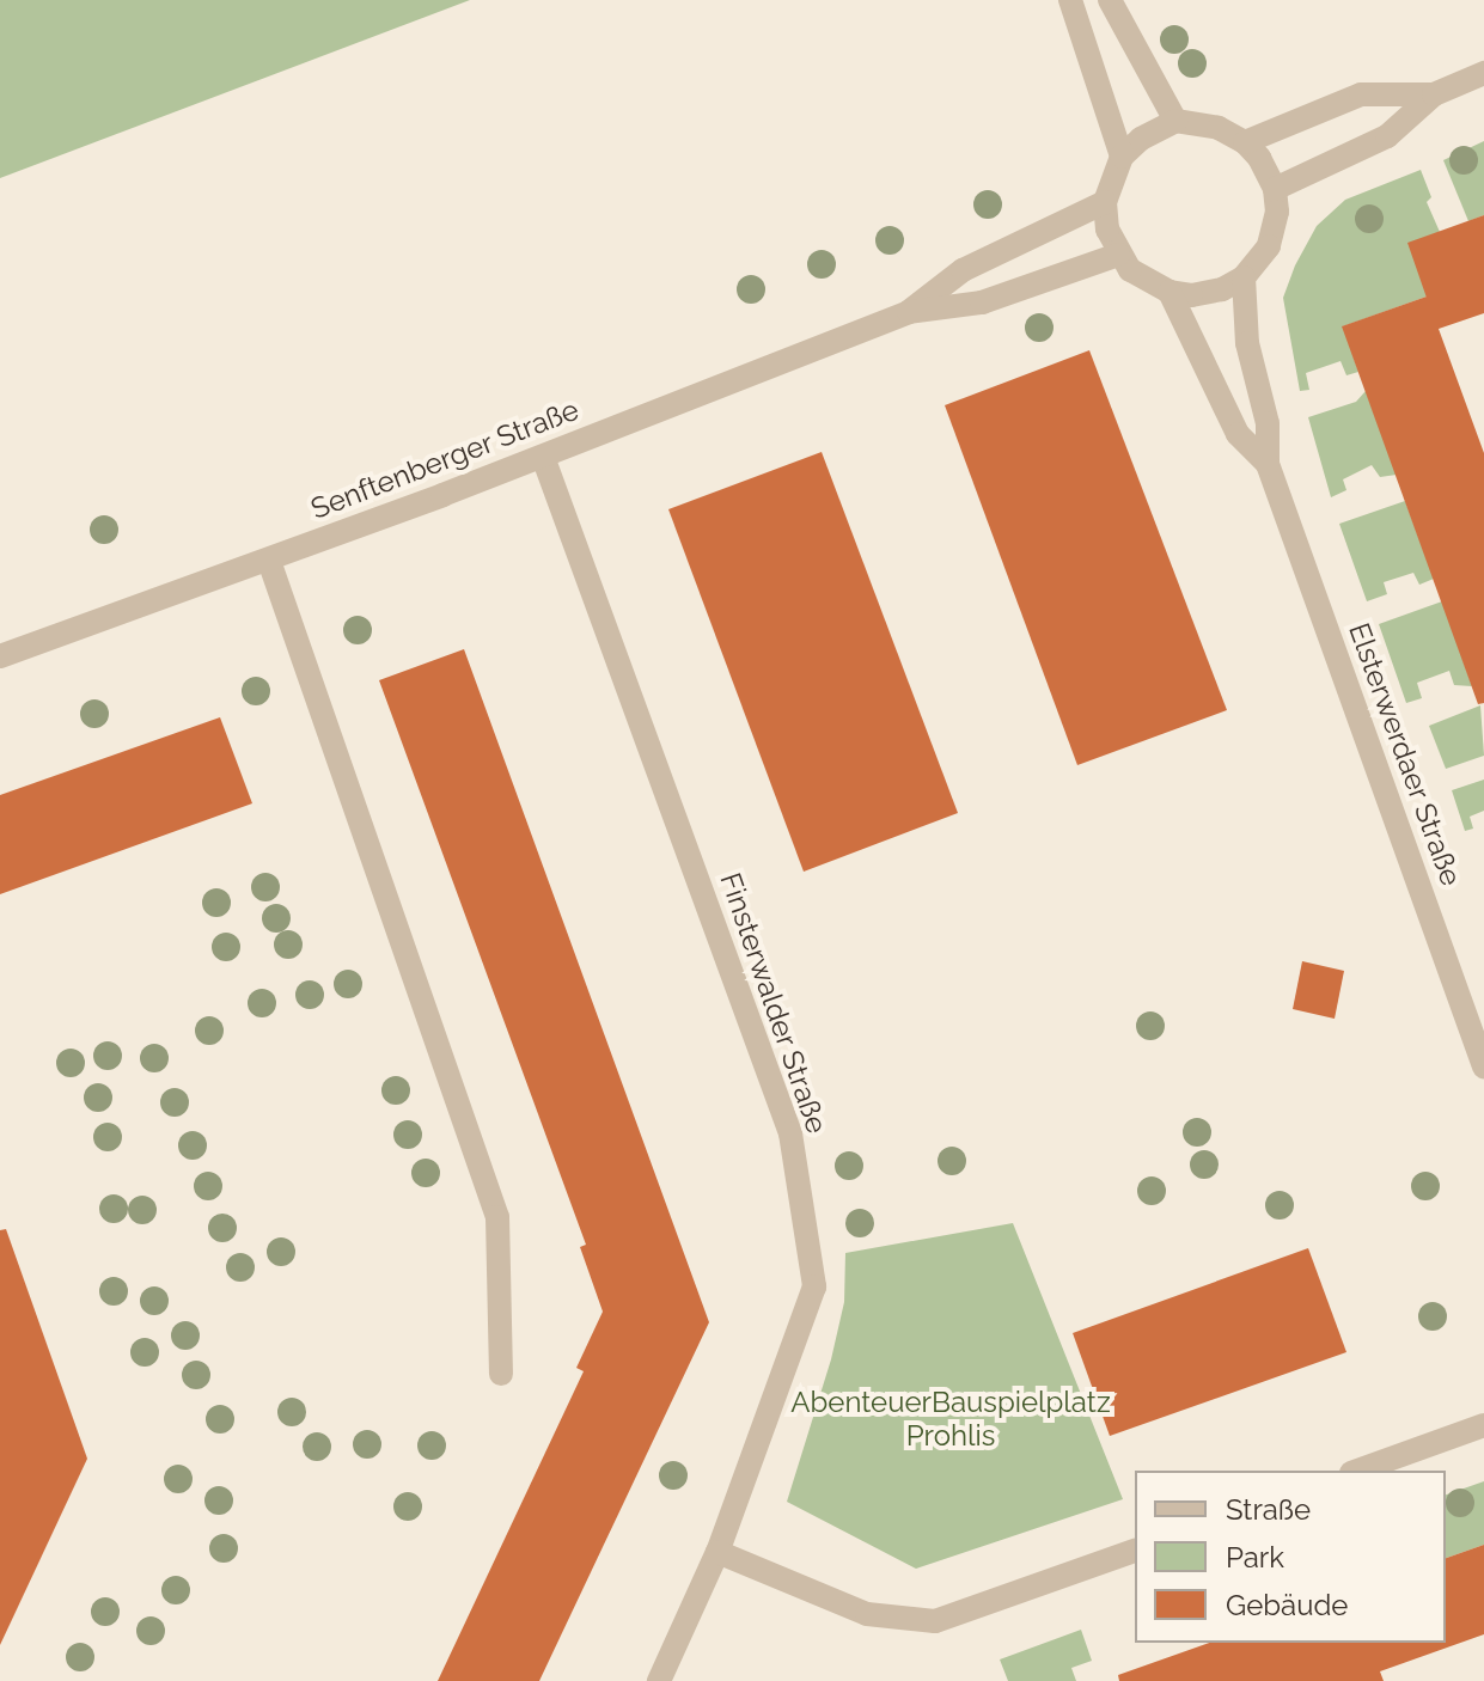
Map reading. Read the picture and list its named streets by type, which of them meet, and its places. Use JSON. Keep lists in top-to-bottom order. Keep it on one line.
{"streets":{"street":["Senftenberger Straße","Elsterwerdaer Straße","Finsterwalder Straße"]},"crossings":[["Senftenberger Straße","Elsterwerdaer Straße"],["Senftenberger Straße","Finsterwalder Straße"]],"parks":["AbenteuerBauspielplatz Prohlis"],"legend":["Straße","Park","Gebäude"]}
